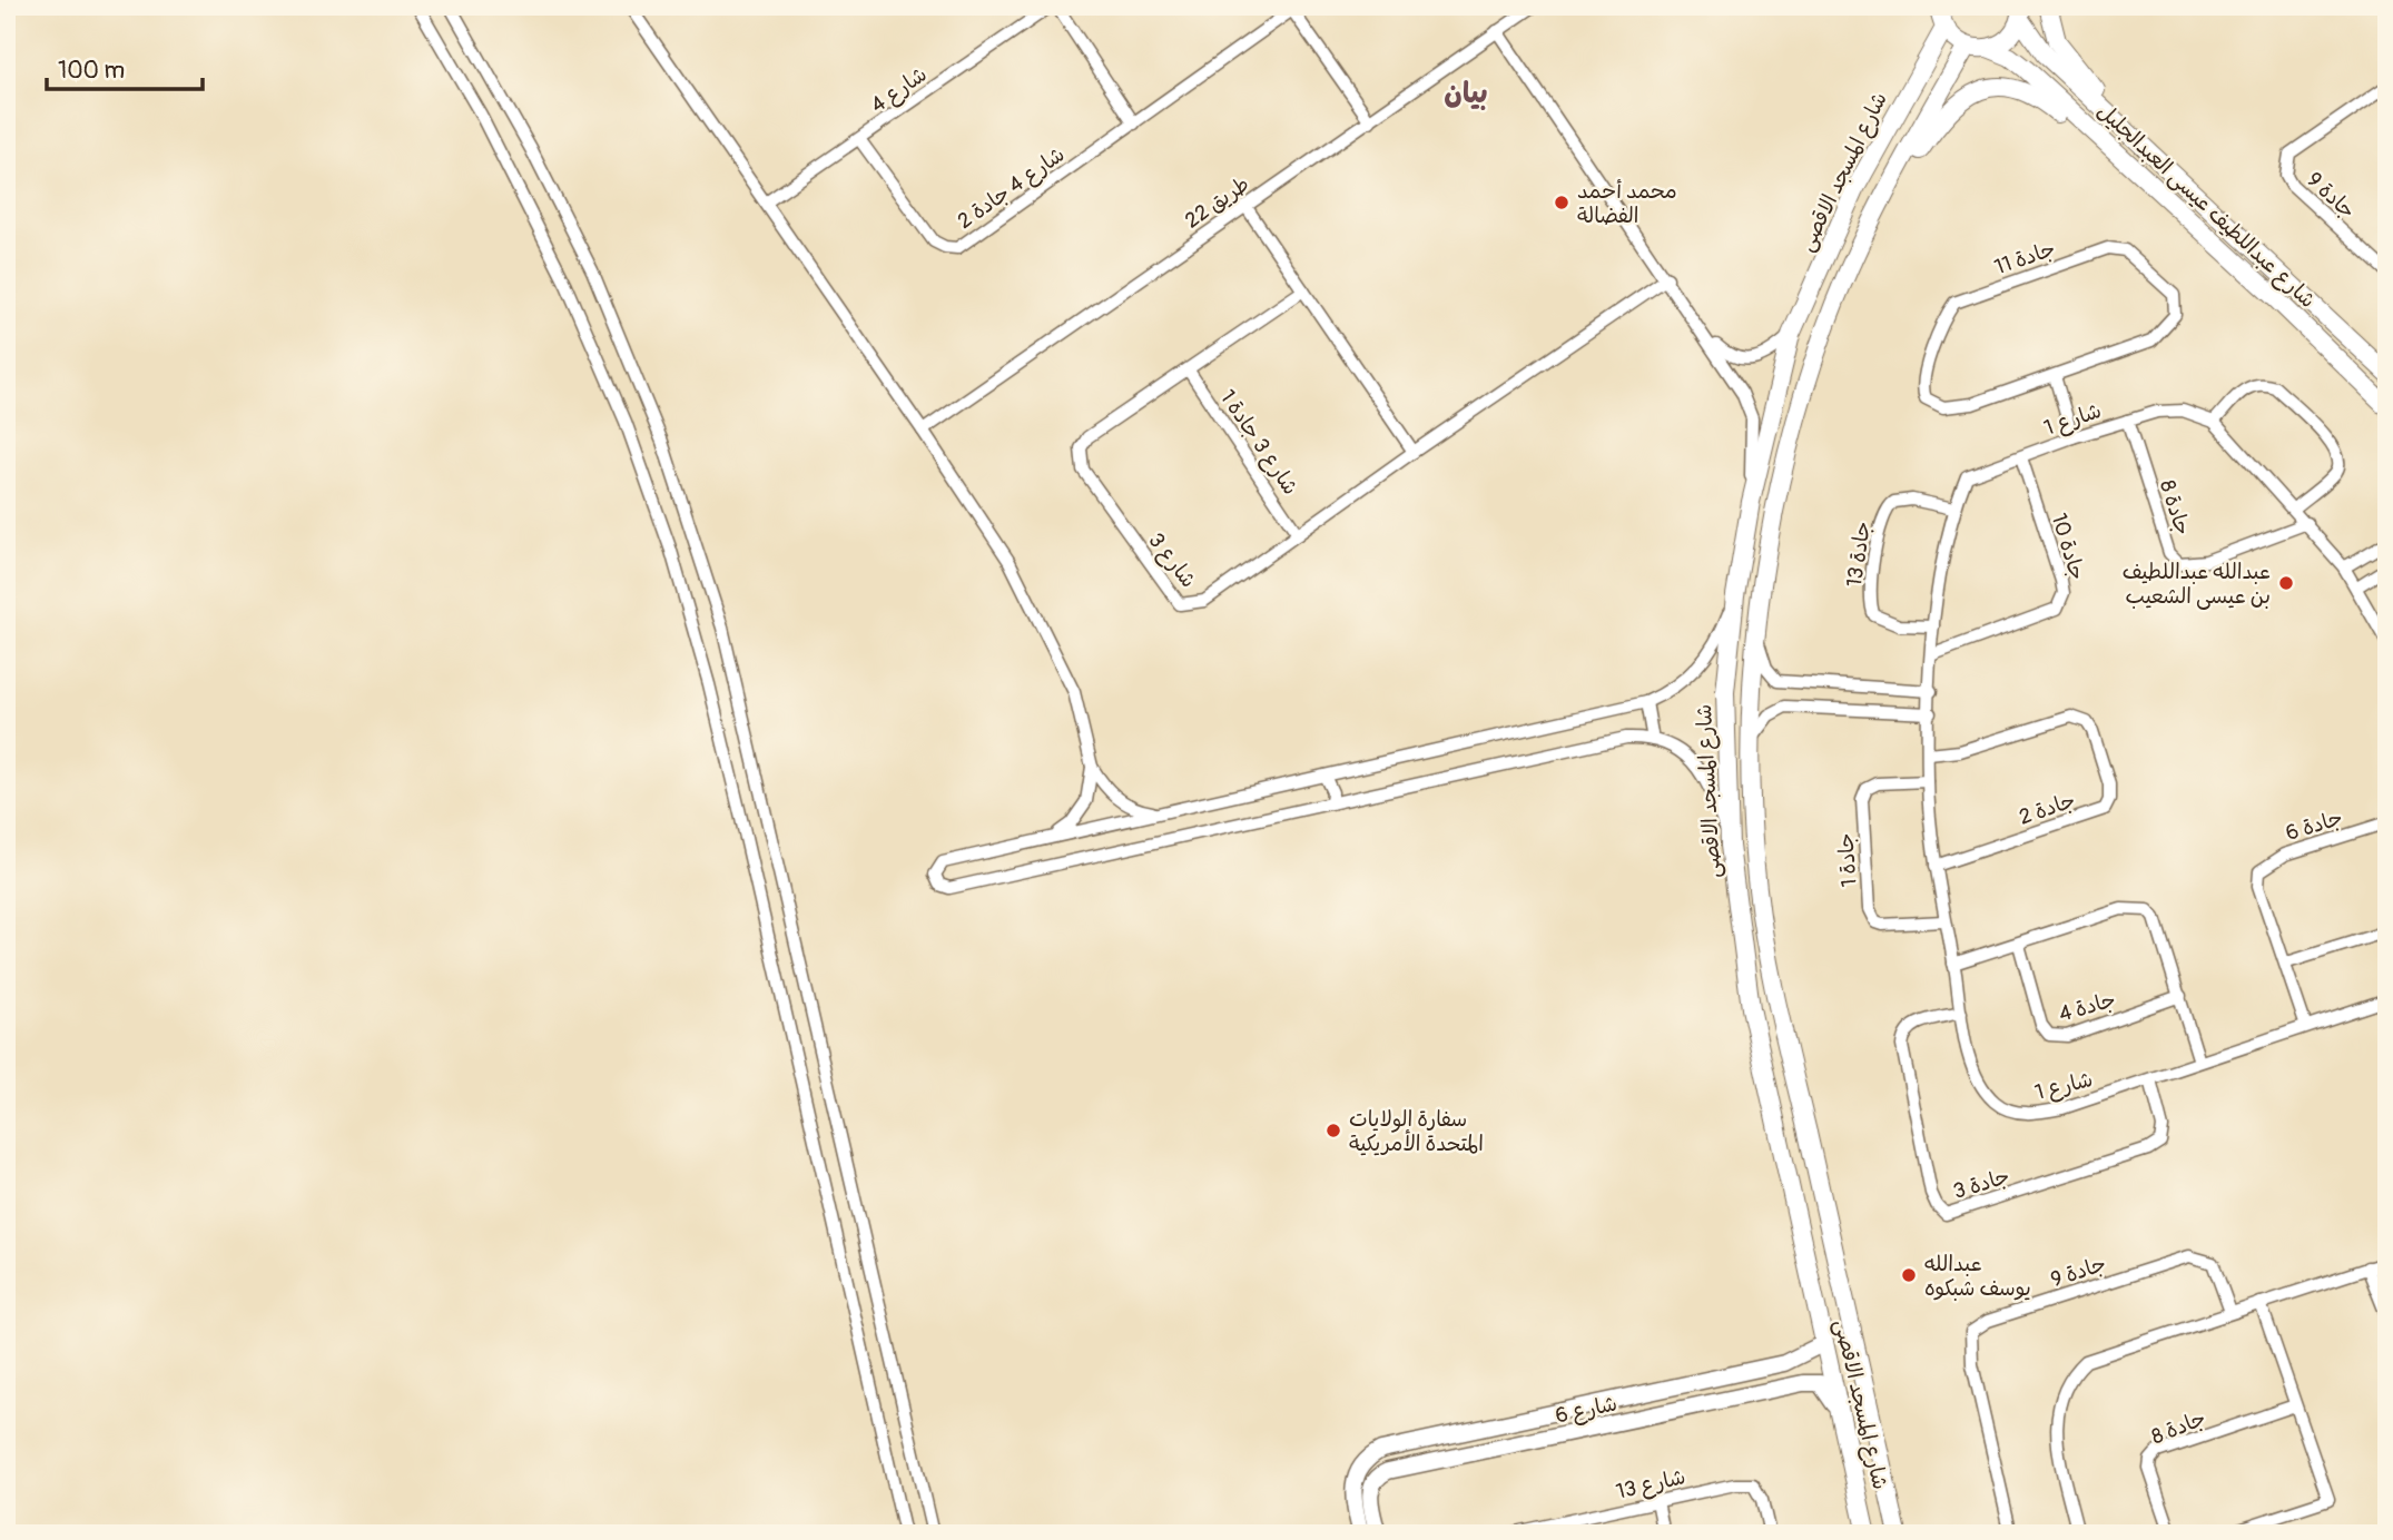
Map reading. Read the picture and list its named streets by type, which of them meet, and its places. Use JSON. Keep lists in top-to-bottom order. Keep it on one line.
{"streets":{"main road":["شارع المسجد الاقصى","شارع عبداللطيف عيسى العبدالجليل"],"street":["شارع 4","شارع 4 جادة 2","جادة 9","طريق 22","جادة 11","شارع 1","شارع 3 جادة 1","جادة 8","جادة 10","جادة 13","شارع 3","جادة 2","جادة 6","جادة 1","جادة 4","جادة 3","شارع 6","شارع 13"]},"crossings":[["شارع 4","شارع 4 جادة 2"],["شارع المسجد الاقصى","شارع 6"],["شارع 1","جادة 8"],["شارع 1","جادة 10"],["شارع 1","جادة 13"],["شارع 1","جادة 2"],["شارع 1","جادة 6"],["شارع 1","جادة 1"],["شارع 1","جادة 3"],["شارع 3 جادة 1","شارع 3"]],"districts":["بيان"],"places":["محمد أحمد الفضالة","عبدالله عبداللطيف بن عيسى الشعيب","سفارة الولايات المتحدة الأمريكية","عبدالله يوسف شبكوه"],"scale_bar":"100 m"}
